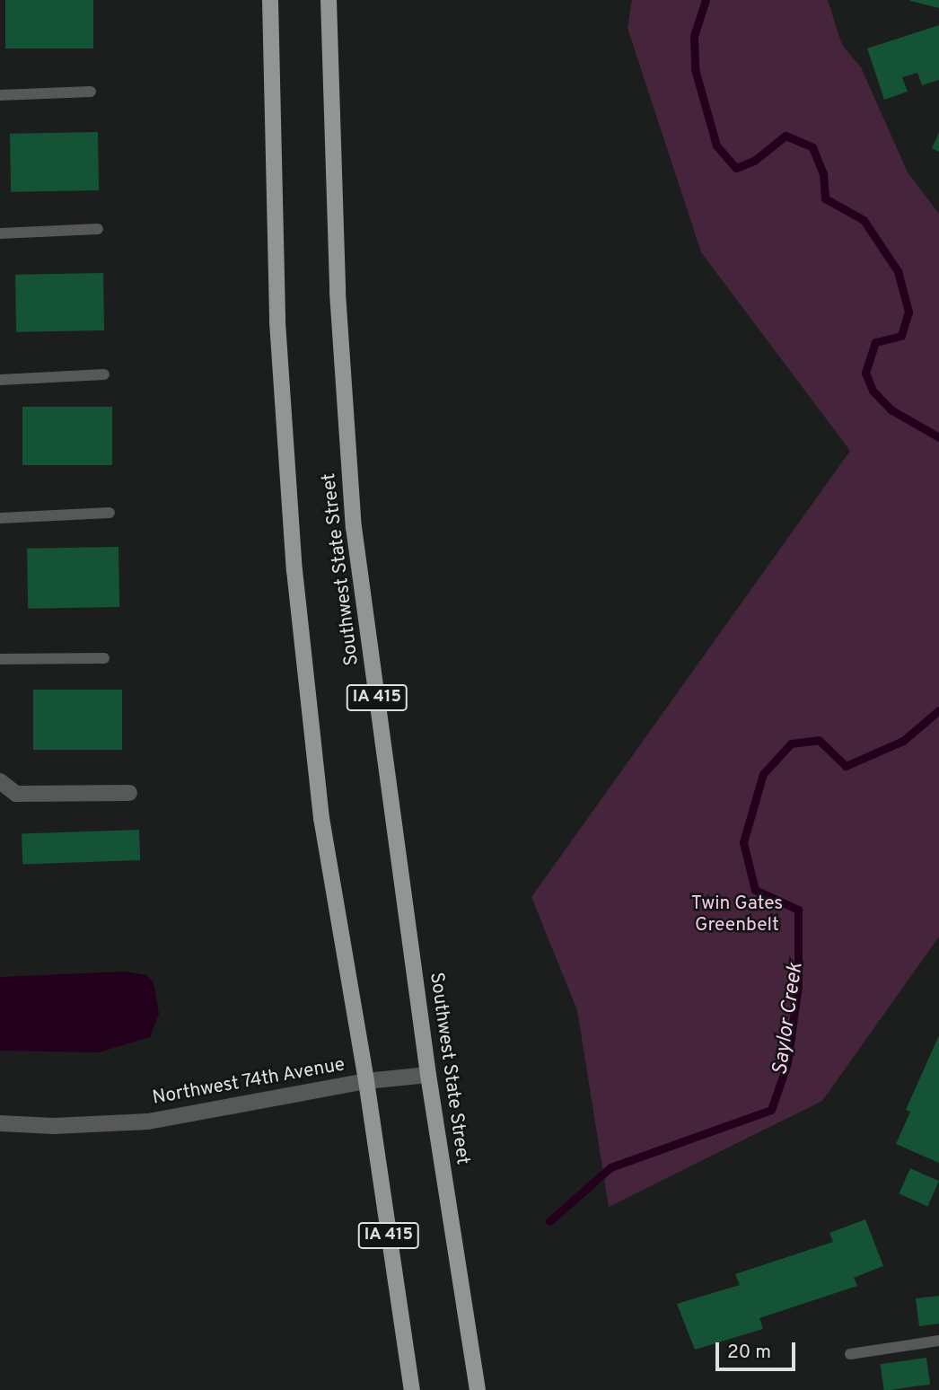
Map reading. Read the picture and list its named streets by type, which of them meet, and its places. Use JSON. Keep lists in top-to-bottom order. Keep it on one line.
{"streets":{"main road":["Southwest State Street","IA 415"],"street":["Northwest 74th Avenue"]},"crossings":[["Southwest State Street","Northwest 74th Avenue"],["IA 415","Northwest 74th Avenue"]],"water":["Saylor Creek"],"parks":["Twin Gates Greenbelt"],"scale_bar":"20 m"}
